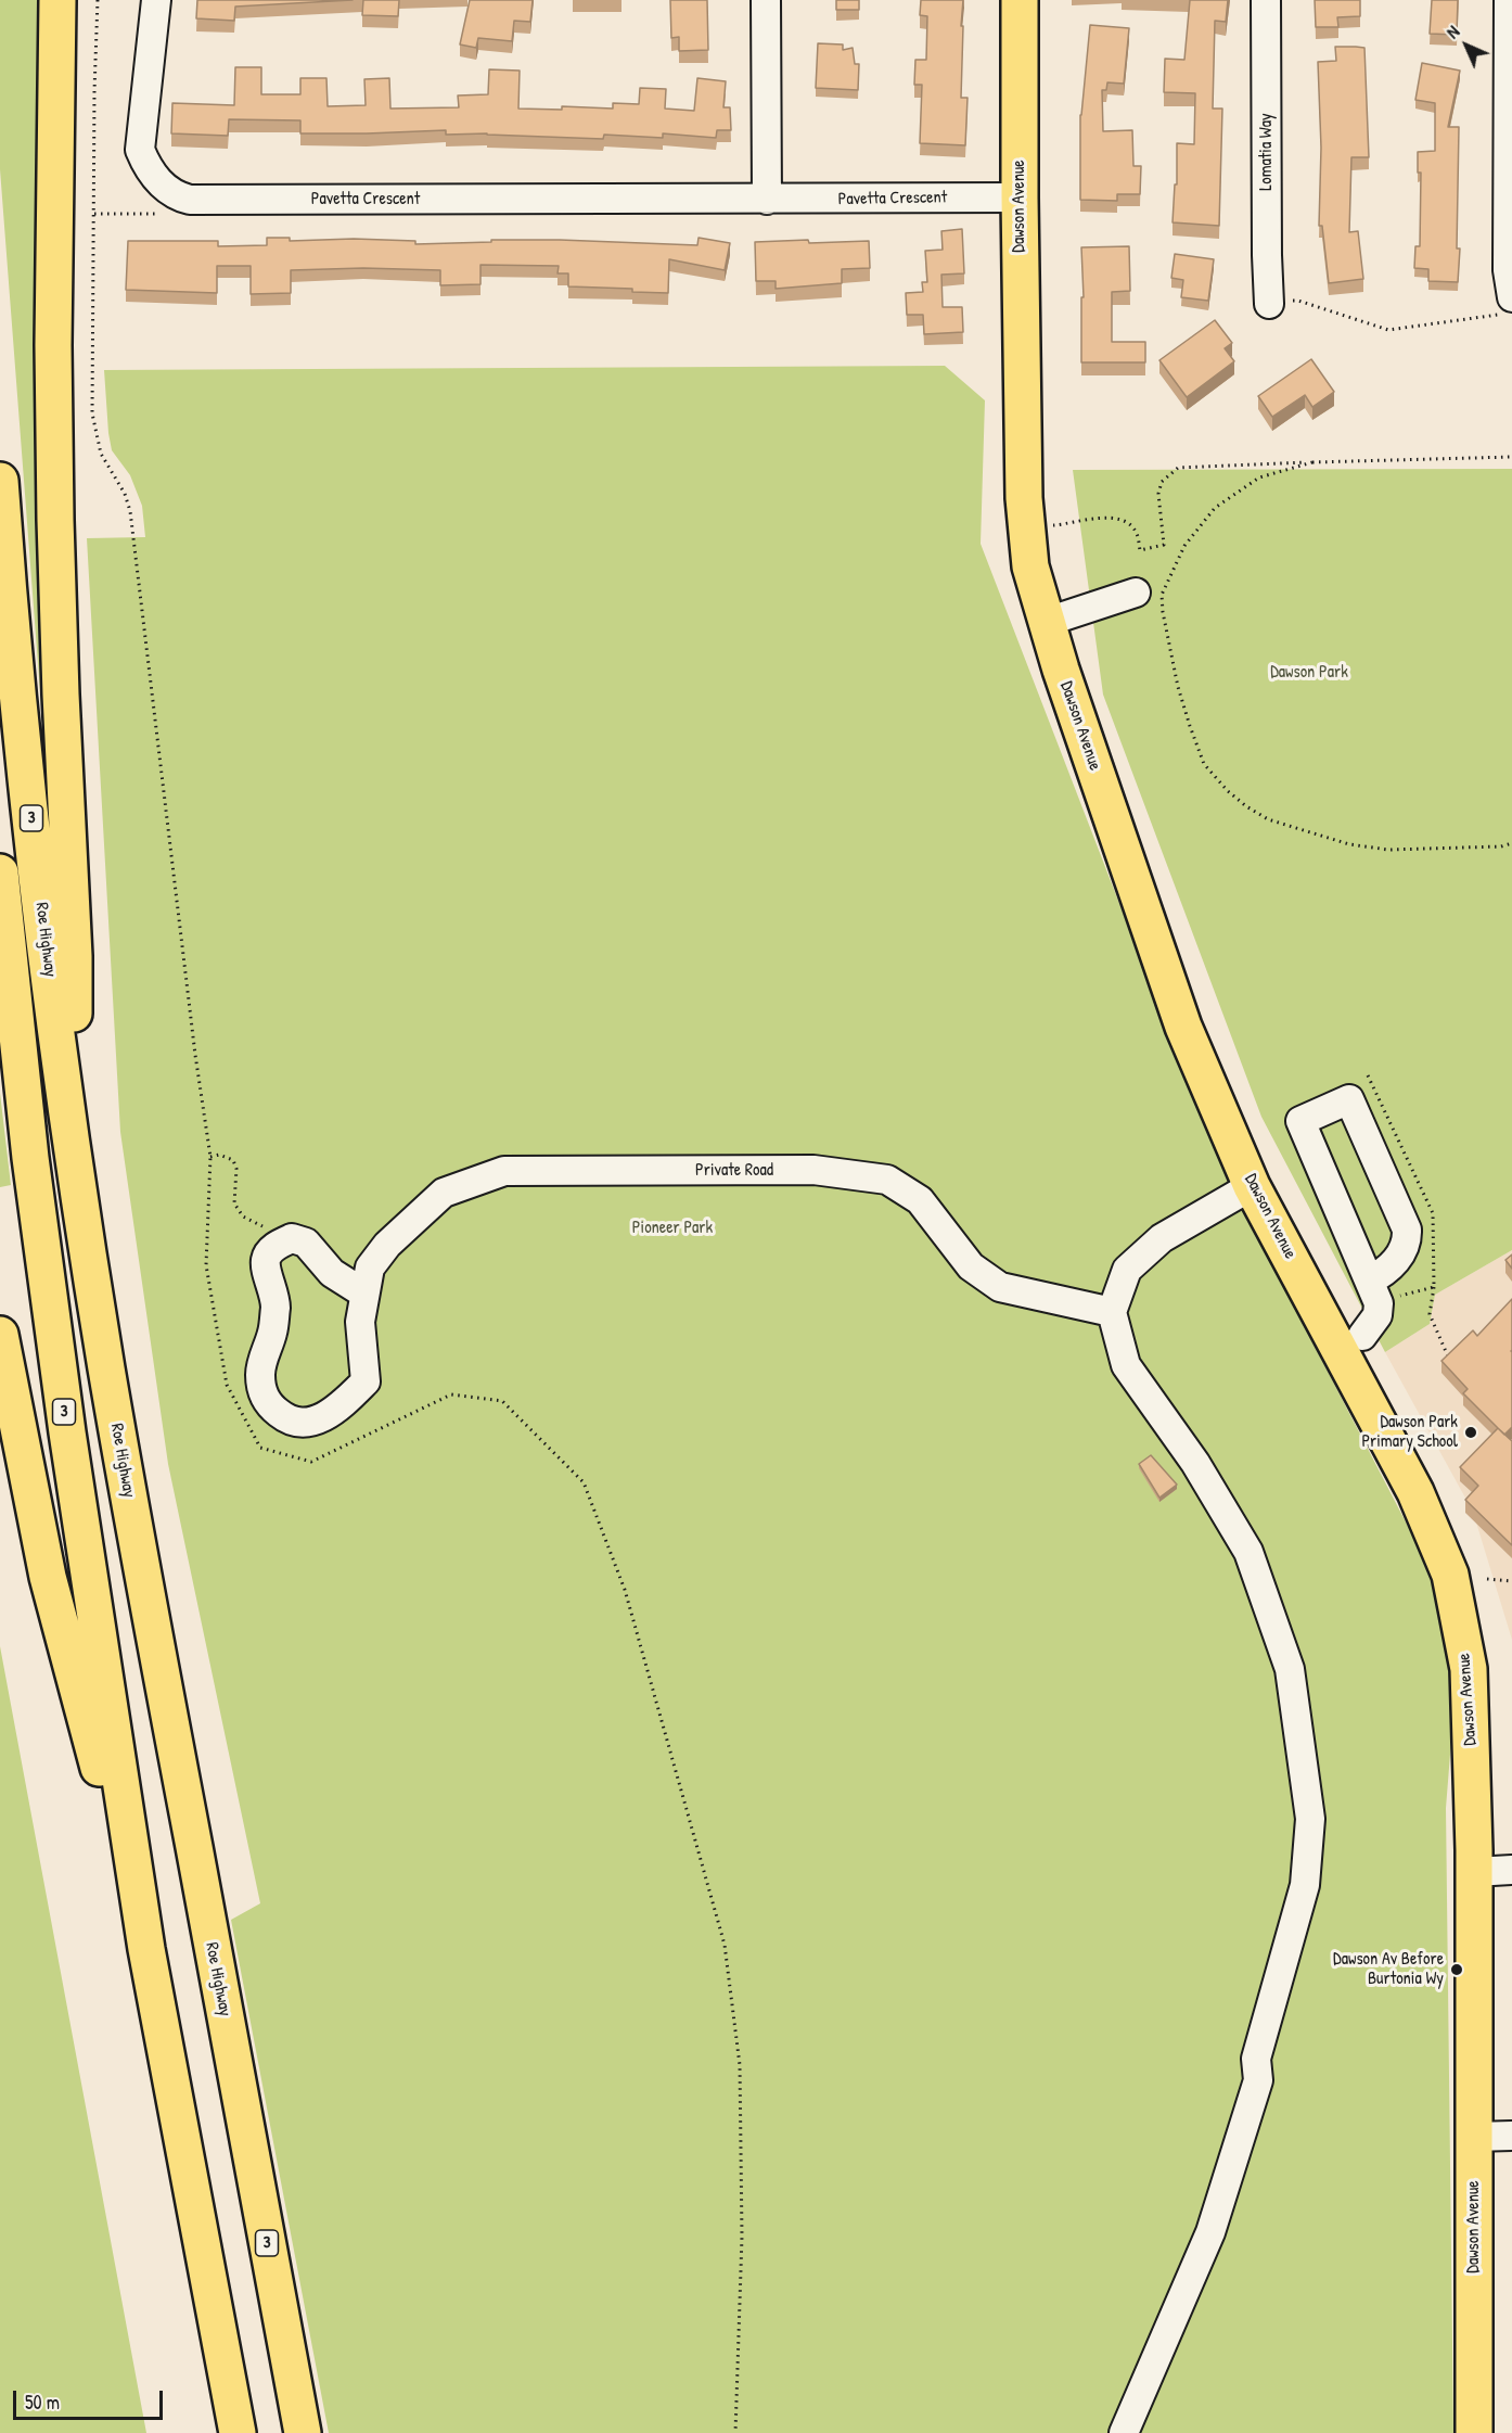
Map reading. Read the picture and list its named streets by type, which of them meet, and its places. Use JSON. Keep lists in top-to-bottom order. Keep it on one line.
{"streets":{"main road":["Dawson Avenue","3","Roe Highway"],"street":["Lomatia Way","Pavetta Crescent","Private Road"]},"crossings":[["Pavetta Crescent","Dawson Avenue"]],"parks":["Dawson Park","Pioneer Park"],"places":["Dawson Park Primary School","Dawson Av Before Burtonia Wy"],"scale_bar":"50 m","north":"top left"}
